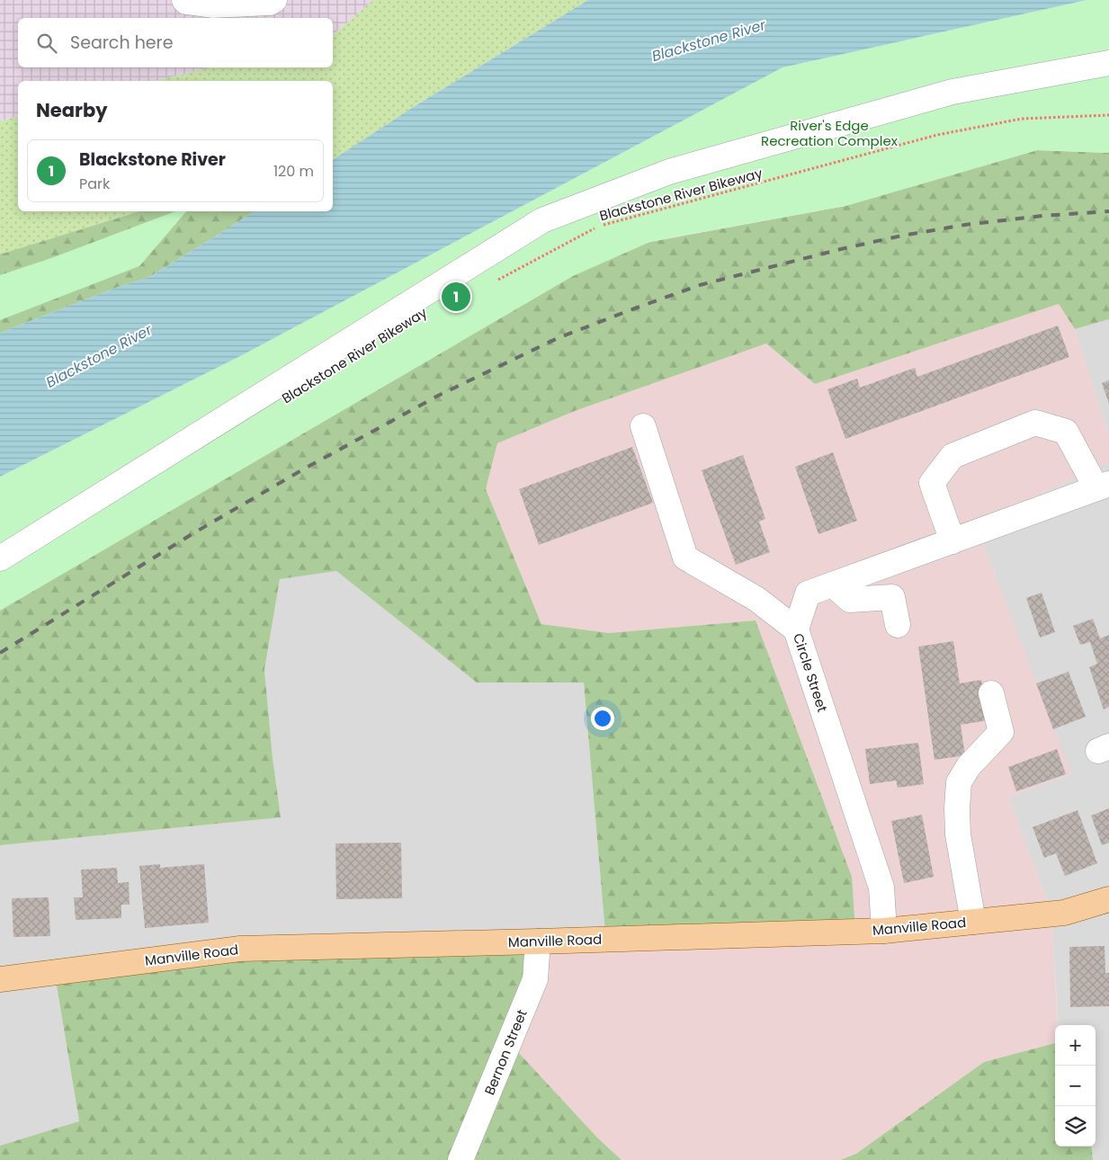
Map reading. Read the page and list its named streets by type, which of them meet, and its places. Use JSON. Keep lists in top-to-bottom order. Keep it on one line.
{"streets":{"main road":["Manville Road"],"street":["Circle Street","Bernon Street"],"path":["Blackstone River Bikeway"]},"crossings":[["Circle Street","Manville Road"],["Manville Road","Bernon Street"]],"water":["Blackstone River"],"parks":["River's Edge Recreation Complex"],"page":{"search":"Search here","heading":"Nearby","list":[{"mark":"1","name":"Blackstone River","note":"Park","value":"120 m"}],"pins":"1","map_buttons":["+","−"]}}
